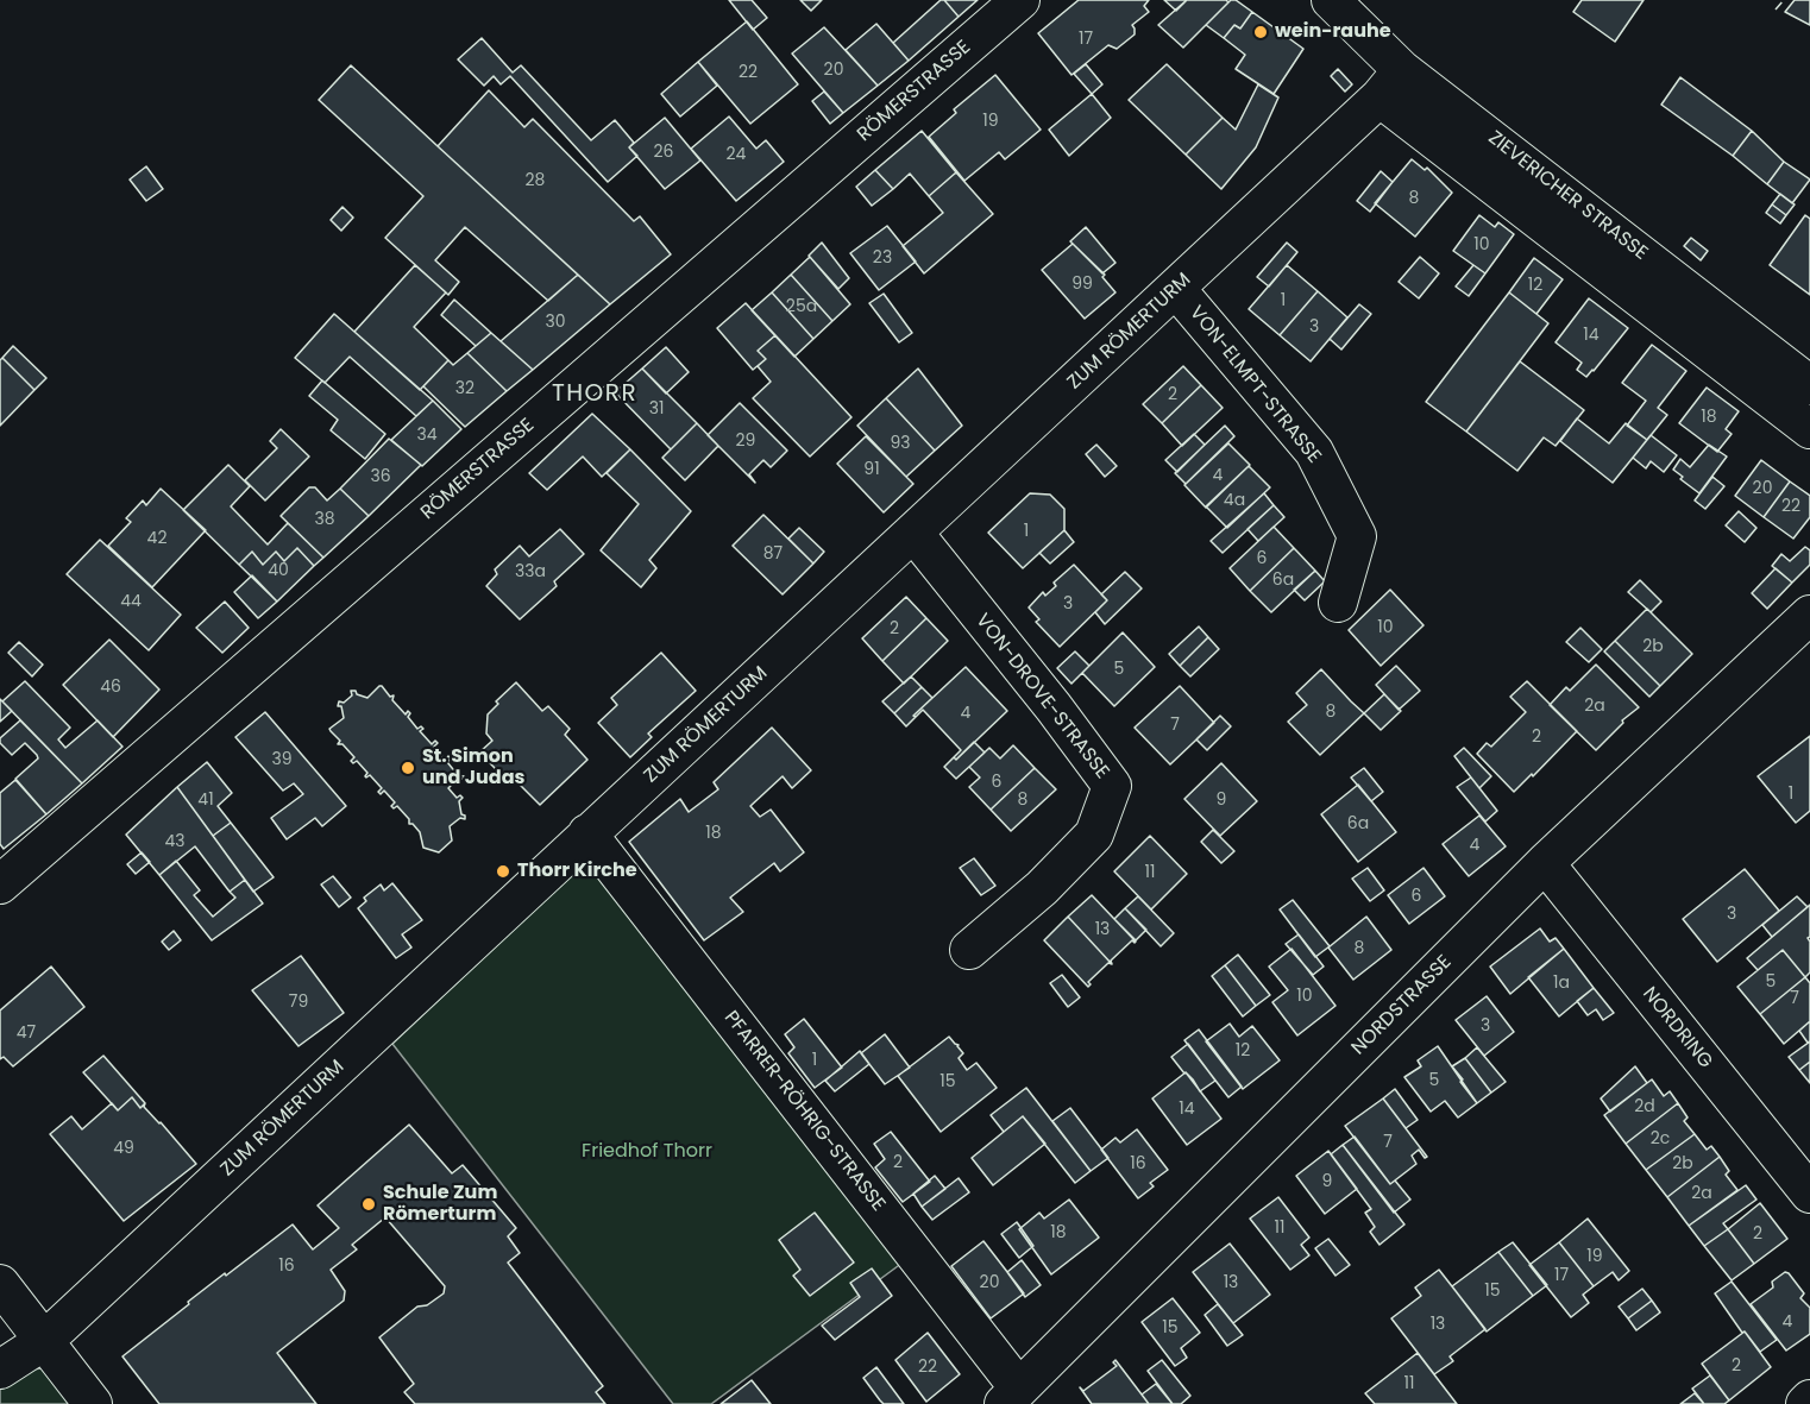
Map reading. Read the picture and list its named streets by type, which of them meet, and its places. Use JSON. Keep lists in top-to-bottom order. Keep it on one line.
{"streets":{"street":["RÖMERSTRASSE","ZIEVERICHER STRASSE","ZUM RÖMERTURM","VON-ELMPT-STRASSE","VON-DROVE-STRASSE","NORDSTRASSE","NORDRING","PFARRER-RÖHRIG-STRASSE"]},"crossings":[["ZIEVERICHER STRASSE","ZUM RÖMERTURM"],["ZUM RÖMERTURM","VON-ELMPT-STRASSE"],["ZUM RÖMERTURM","VON-DROVE-STRASSE"],["ZUM RÖMERTURM","PFARRER-RÖHRIG-STRASSE"],["NORDSTRASSE","NORDRING"],["NORDSTRASSE","PFARRER-RÖHRIG-STRASSE"]],"districts":["THORR"],"parks":["Friedhof Thorr"],"places":["wein-rauhe","St. Simon und Judas","Thorr Kirche","Schule Zum Römerturm"],"house_numbers":["17","20","22","19","26","24","28","8","10","23","99","12","1","25a","30","3","14","32","2","31","18","34","29","93","91","4","36","20","4a","22","38","1","42","87","6","40","33a","6a","44","3","10","2","2b","5","46","2a","8","4","7","2","39","6","1","41","8","9","6a","18","43","4","11","6","3","13","8","5","1a","10","7","79","3","47","12","1","5","15","2d","14","2c","7","49","2","16","2b","9","2a","11","18","2","19","16","17","20","13","15","4","13","15","2","22","11"]}
